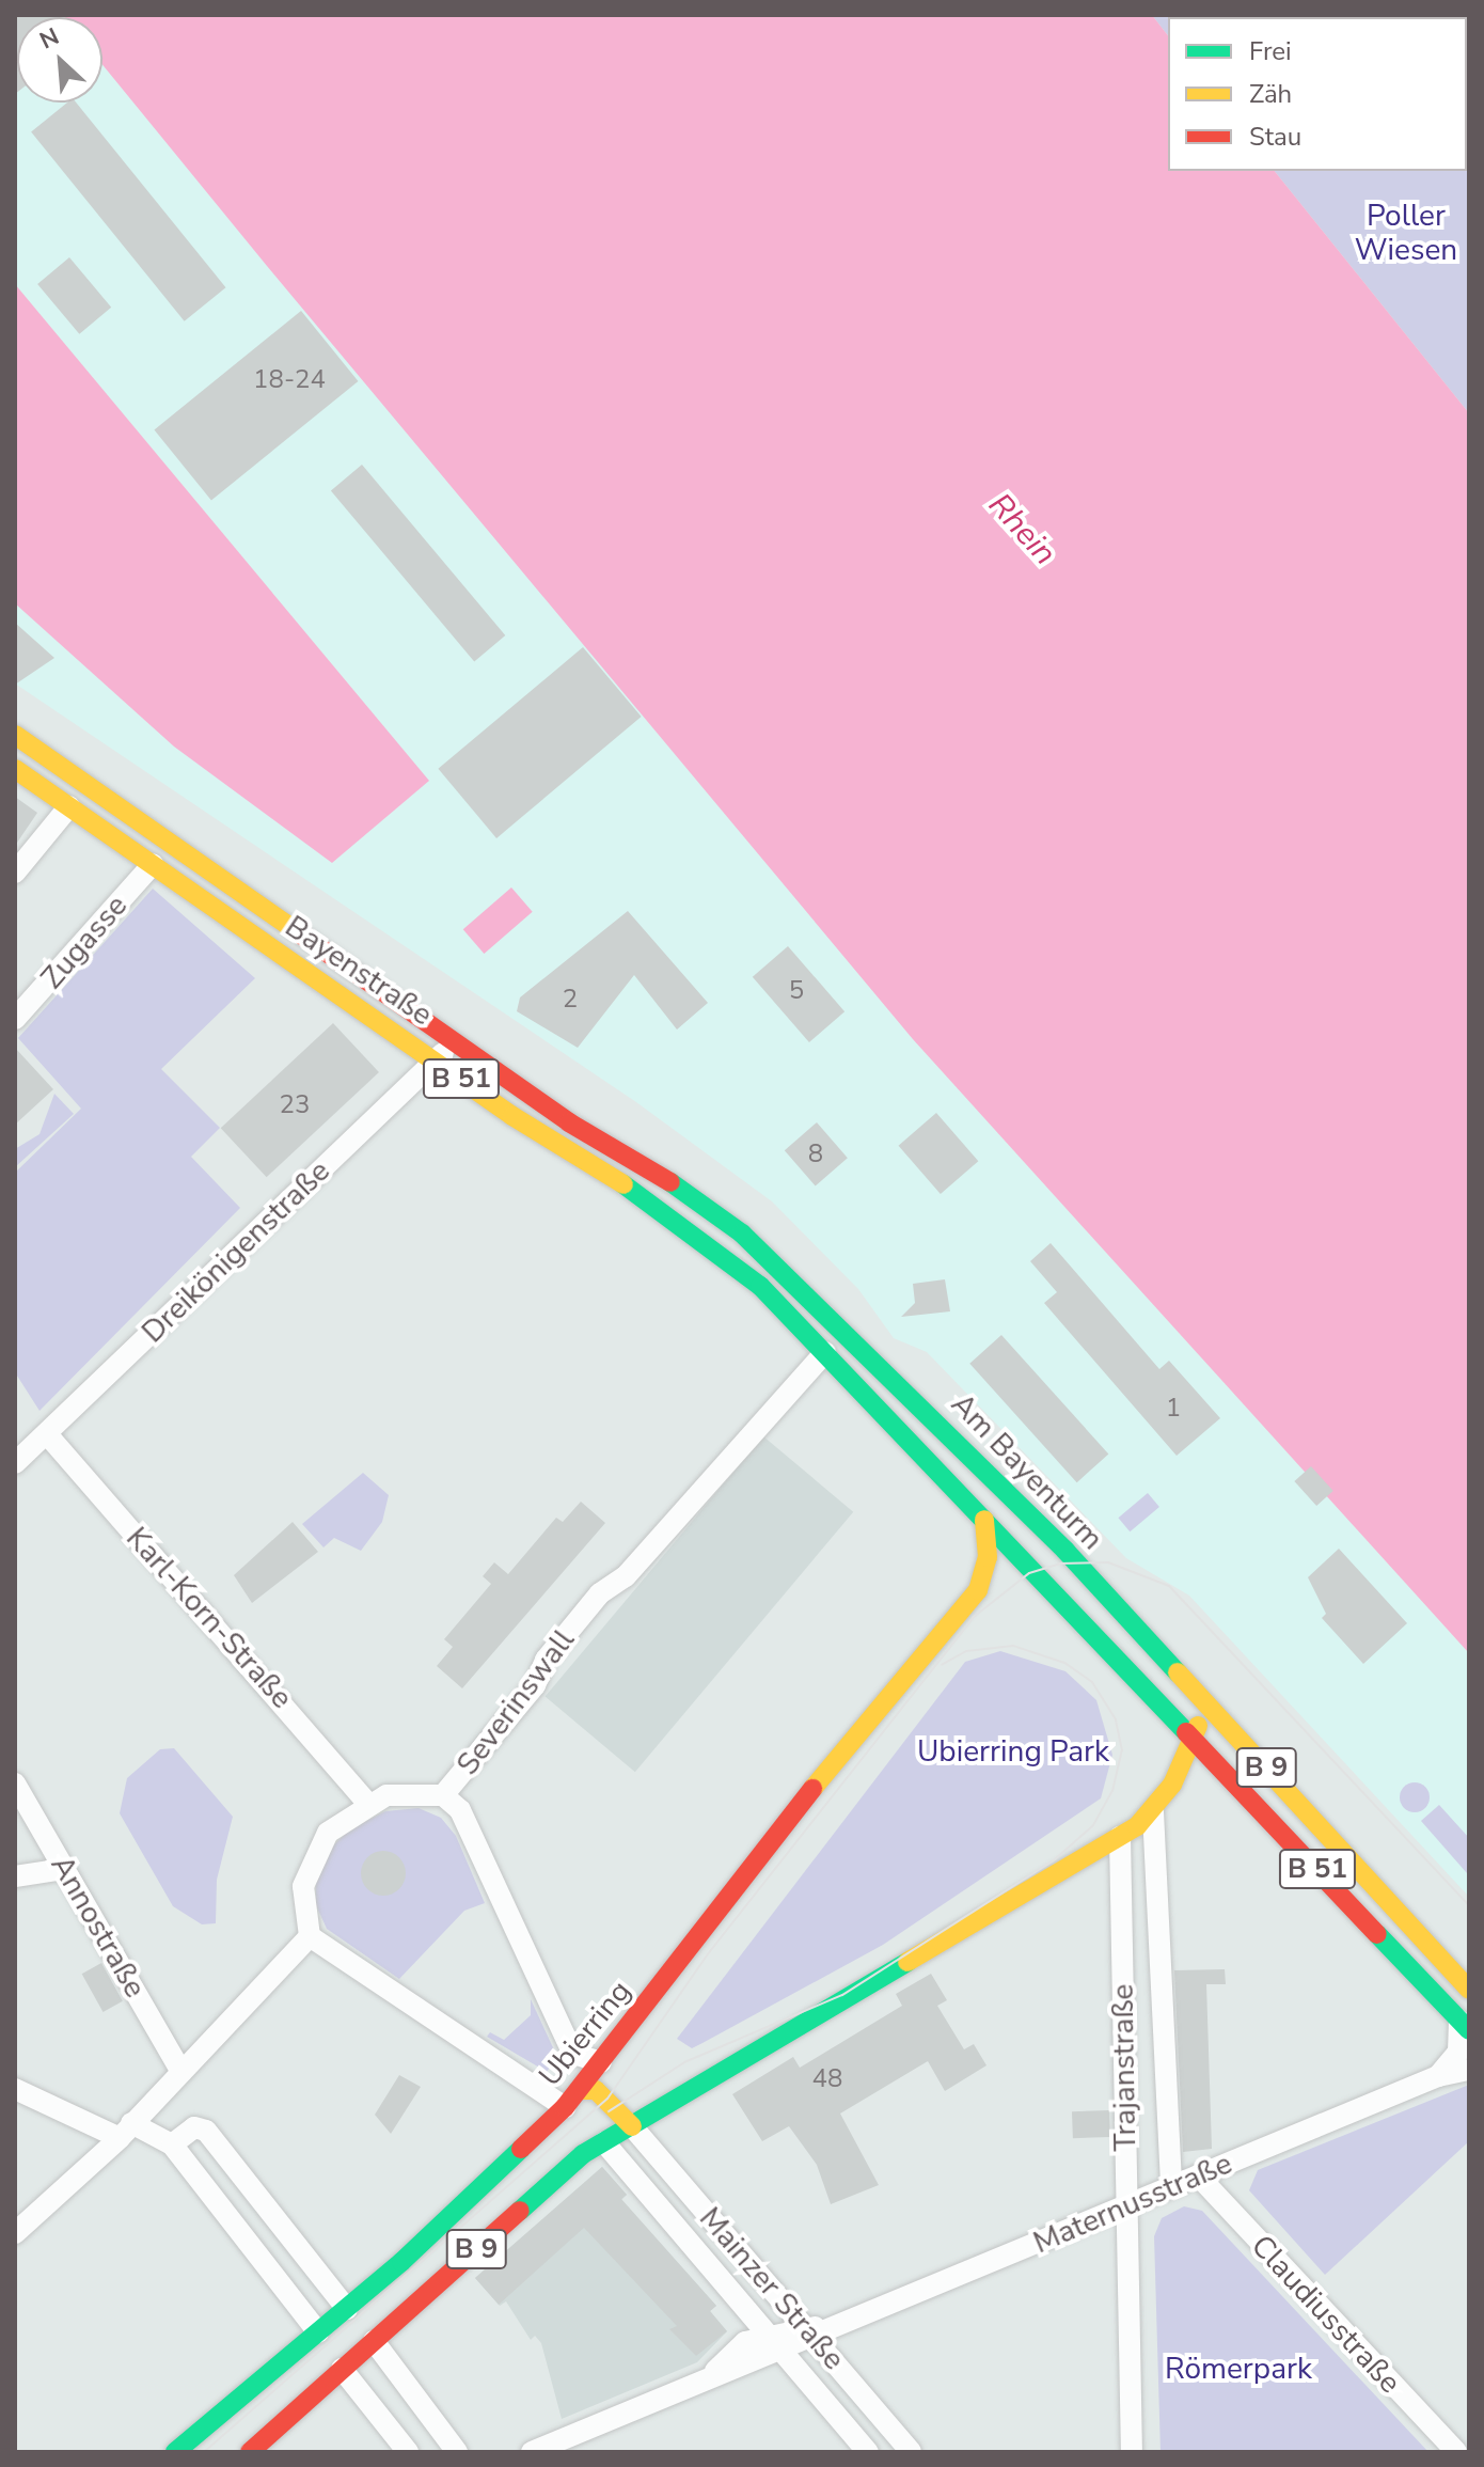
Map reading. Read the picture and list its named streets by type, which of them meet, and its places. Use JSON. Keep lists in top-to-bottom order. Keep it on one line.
{"streets":{"main road":["Bayenstraße","B 51","Am Bayenturm","B 9","Ubierring"],"street":["Zugasse","Dreikönigenstraße","Karl-Korn-Straße","Severinswall","Annostraße","Trajanstraße","Maternusstraße","Mainzer Straße","Claudiusstraße"]},"crossings":[["Zugasse","Bayenstraße"],["Bayenstraße","Dreikönigenstraße"],["Bayenstraße","Am Bayenturm"],["Bayenstraße","Severinswall"],["B 51","Am Bayenturm"],["B 51","B 9"],["Dreikönigenstraße","Karl-Korn-Straße"],["Am Bayenturm","Severinswall"],["Am Bayenturm","B 9"],["Am Bayenturm","Ubierring"],["Karl-Korn-Straße","Severinswall"],["B 9","Trajanstraße"],["B 9","Mainzer Straße"],["Trajanstraße","Maternusstraße"],["Maternusstraße","Mainzer Straße"],["Maternusstraße","Claudiusstraße"]],"water":["Rhein"],"parks":["Poller Wiesen","Ubierring Park","Römerpark"],"house_numbers":["18-24","5","2","23","8","1","48"],"legend":["Frei","Zäh","Stau"],"north":"top left"}
